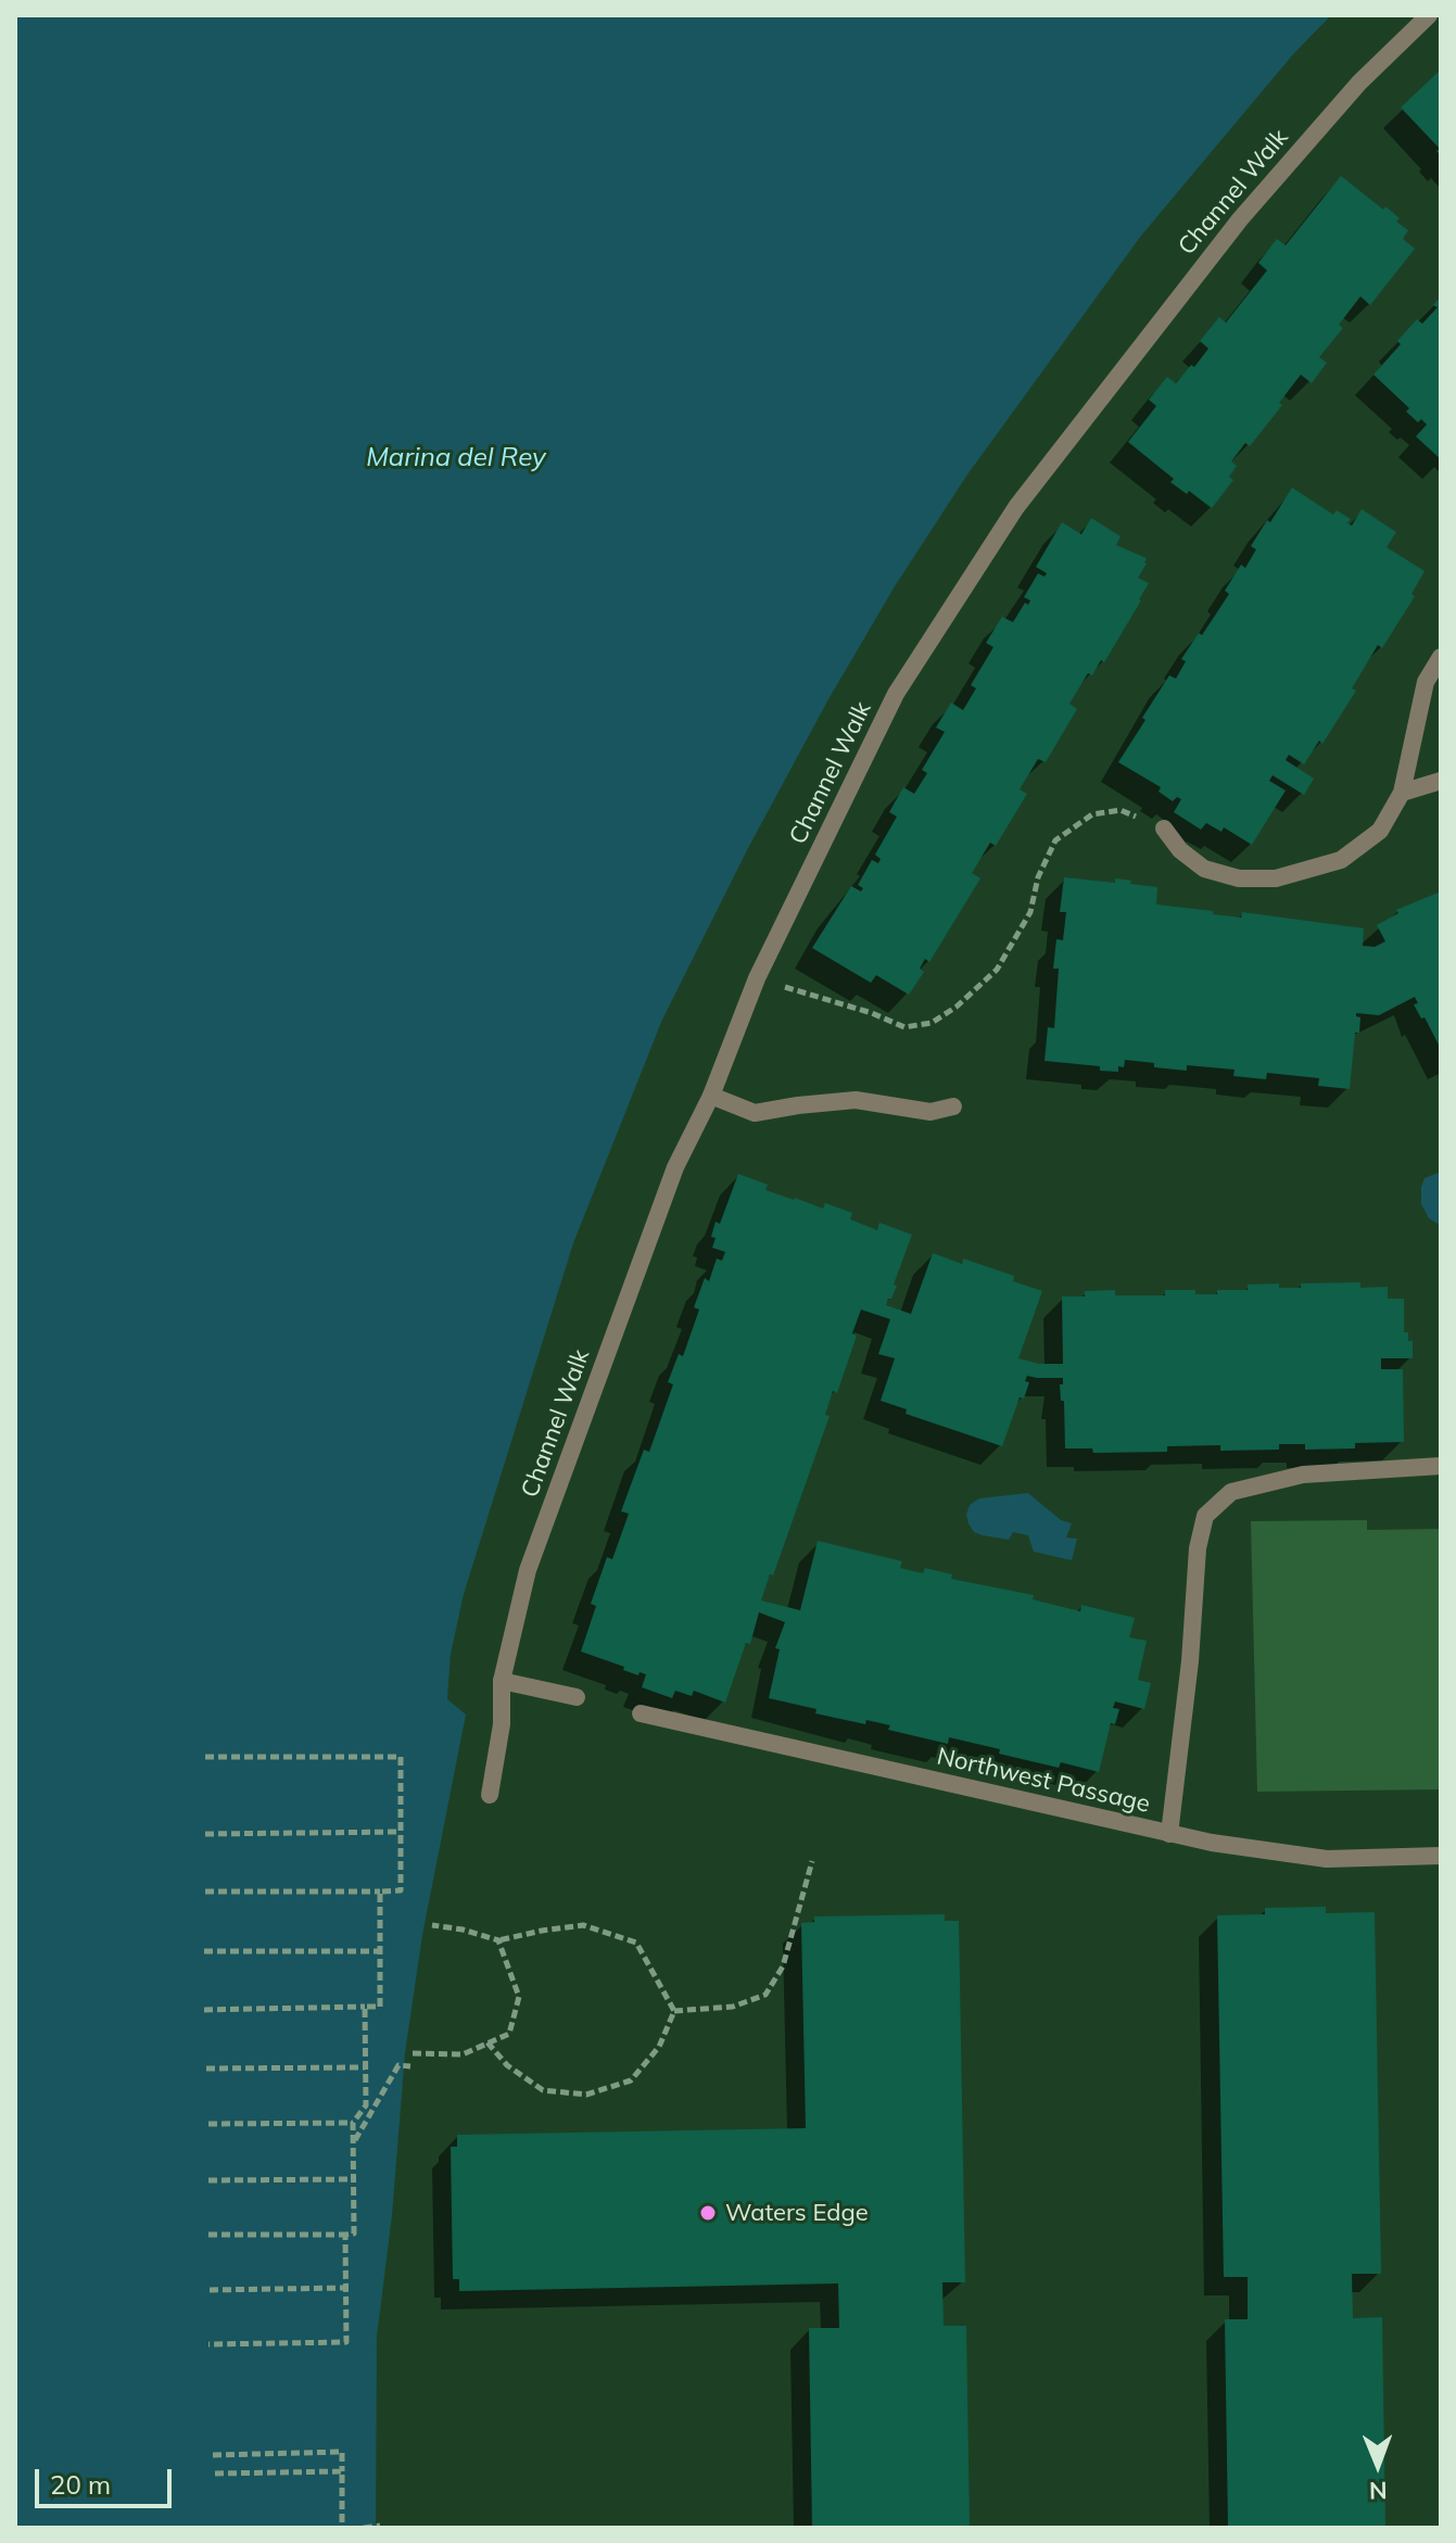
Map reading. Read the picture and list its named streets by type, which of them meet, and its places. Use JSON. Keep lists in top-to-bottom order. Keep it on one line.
{"streets":{"street":["Channel Walk","Northwest Passage"]},"water":["Marina del Rey"],"places":["Waters Edge"],"scale_bar":"20 m","north":"bottom"}
